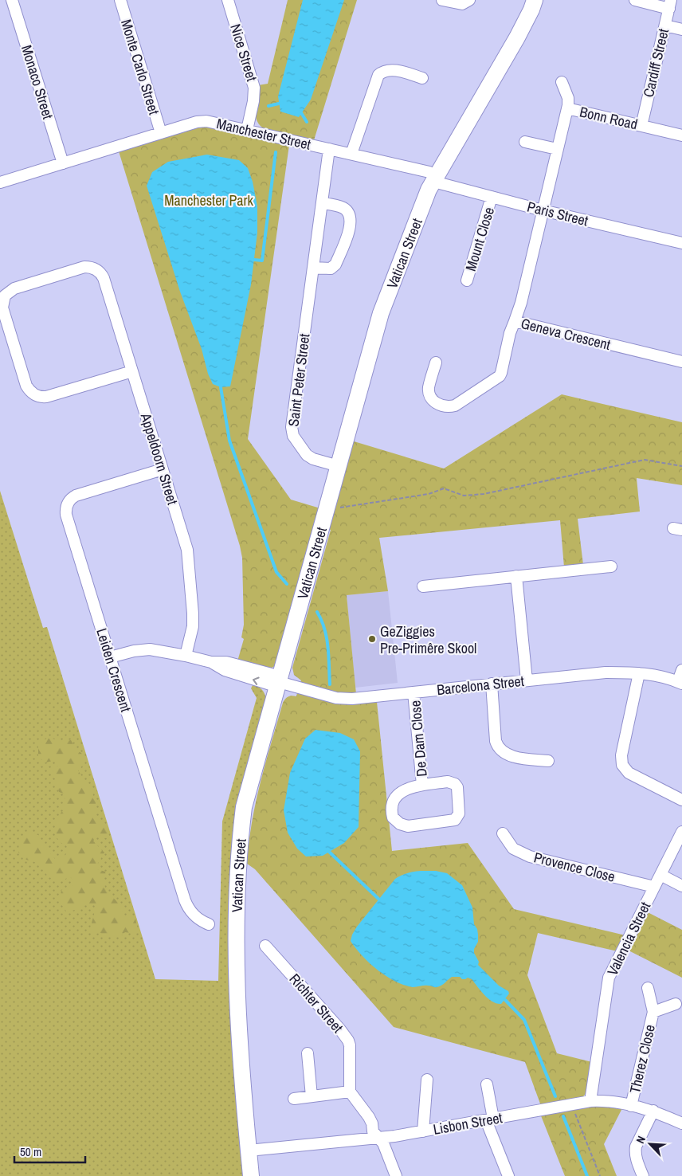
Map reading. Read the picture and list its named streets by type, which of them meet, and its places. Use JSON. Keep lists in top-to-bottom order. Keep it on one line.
{"streets":{"street":["Nice Street","Cardiff Street","Monte Carlo Street","Monaco Street","Bonn Road","Manchester Street","Paris Street","Mount Close","Vatican Street","Geneva Crescent","Saint Peter Street","Appeldoorn Street","Leiden Crescent","Barcelona Street","De Dam Close","Provence Close","Valencia Street","Richter Street","Therez Close","Lisbon Street"]},"crossings":[["Nice Street","Manchester Street"],["Cardiff Street","Bonn Road"],["Monte Carlo Street","Manchester Street"],["Monaco Street","Manchester Street"],["Bonn Road","Paris Street"],["Bonn Road","Geneva Crescent"],["Manchester Street","Paris Street"],["Manchester Street","Vatican Street"],["Manchester Street","Saint Peter Street"],["Paris Street","Mount Close"],["Paris Street","Vatican Street"],["Paris Street","Geneva Crescent"],["Vatican Street","Saint Peter Street"],["Vatican Street","Barcelona Street"],["Vatican Street","Lisbon Street"],["Appeldoorn Street","Leiden Crescent"],["Appeldoorn Street","Barcelona Street"],["Leiden Crescent","Barcelona Street"],["Barcelona Street","De Dam Close"],["Provence Close","Valencia Street"],["Valencia Street","Lisbon Street"],["Therez Close","Lisbon Street"]],"parks":["Manchester Park"],"places":["GeZiggies Pre-Primêre Skool"],"scale_bar":"50 m","north":"top left"}
